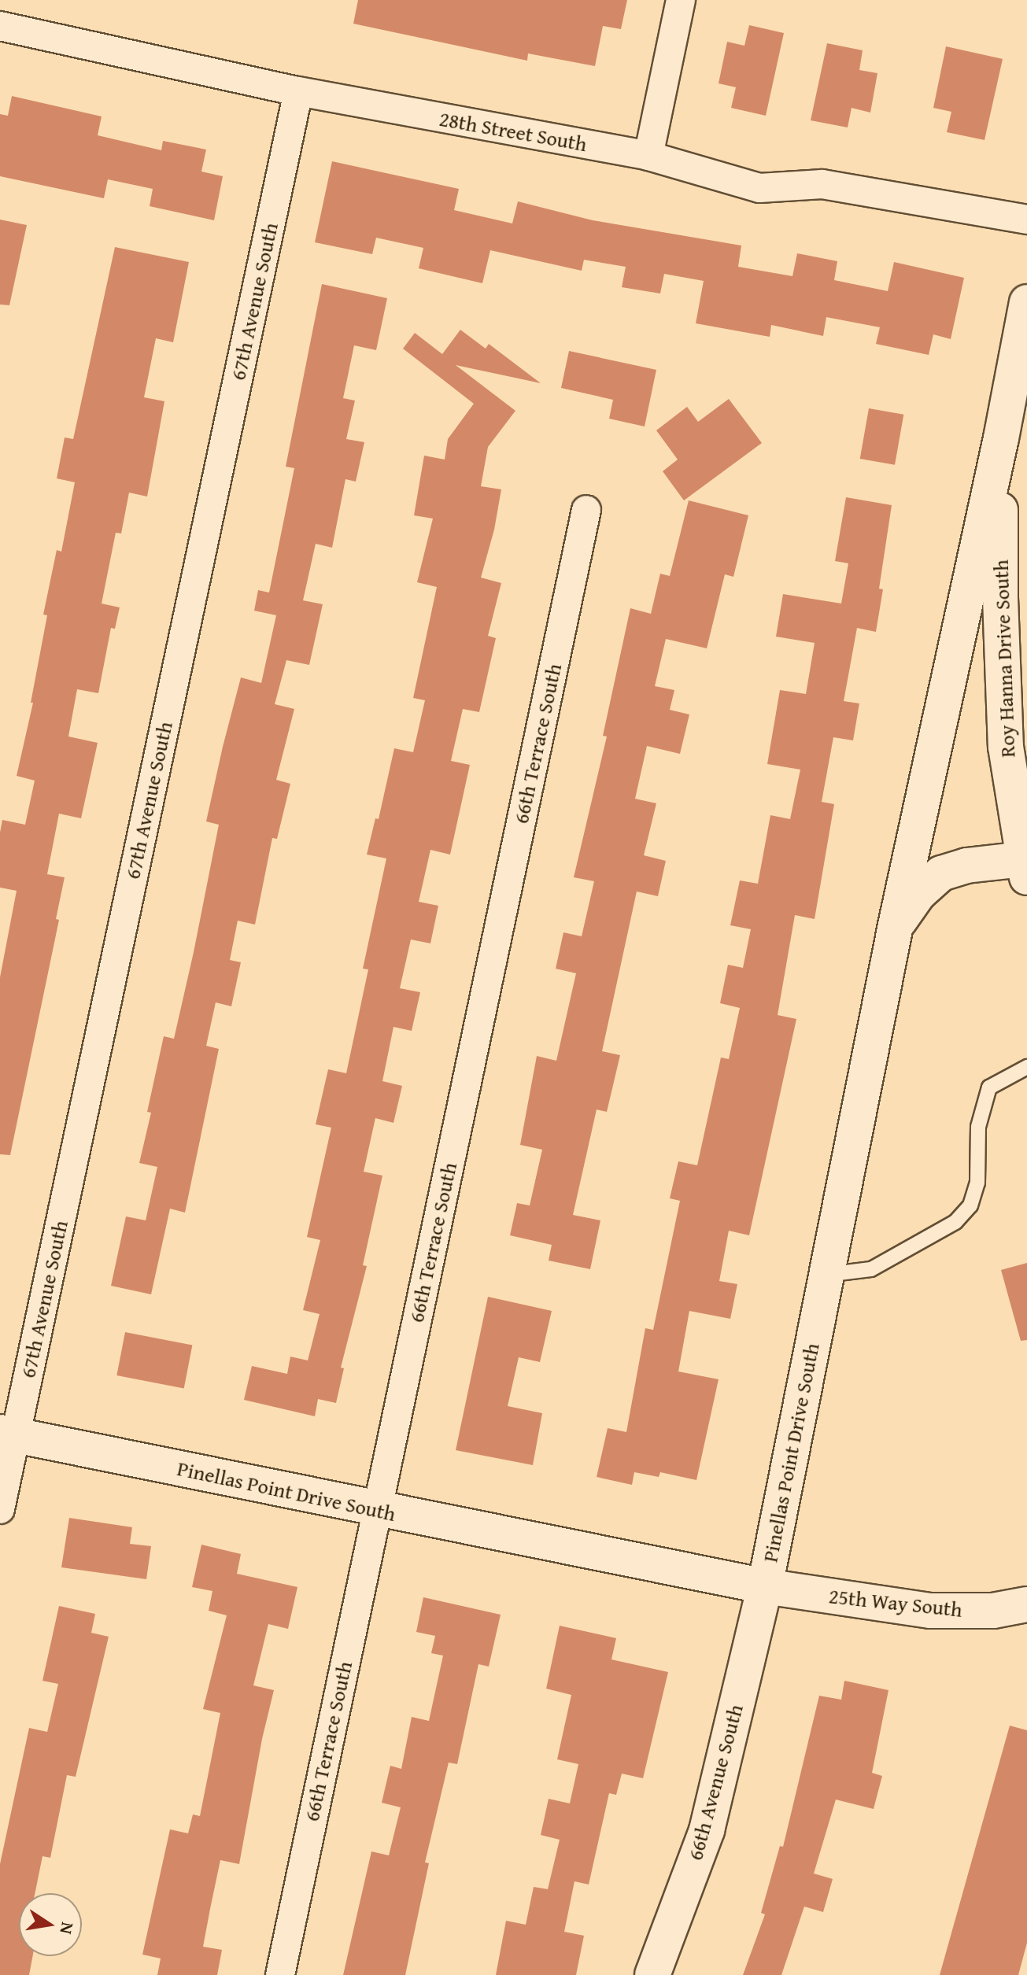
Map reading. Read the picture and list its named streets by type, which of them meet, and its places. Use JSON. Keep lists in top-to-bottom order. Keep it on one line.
{"streets":{"street":["28th Street South","67th Avenue South","Roy Hanna Drive South","66th Terrace South","Pinellas Point Drive South","25th Way South","66th Avenue South"]},"crossings":[["28th Street South","67th Avenue South"],["67th Avenue South","Pinellas Point Drive South"],["Roy Hanna Drive South","Pinellas Point Drive South"],["66th Terrace South","Pinellas Point Drive South"],["Pinellas Point Drive South","25th Way South"],["Pinellas Point Drive South","66th Avenue South"],["25th Way South","66th Avenue South"]],"north":"right"}
